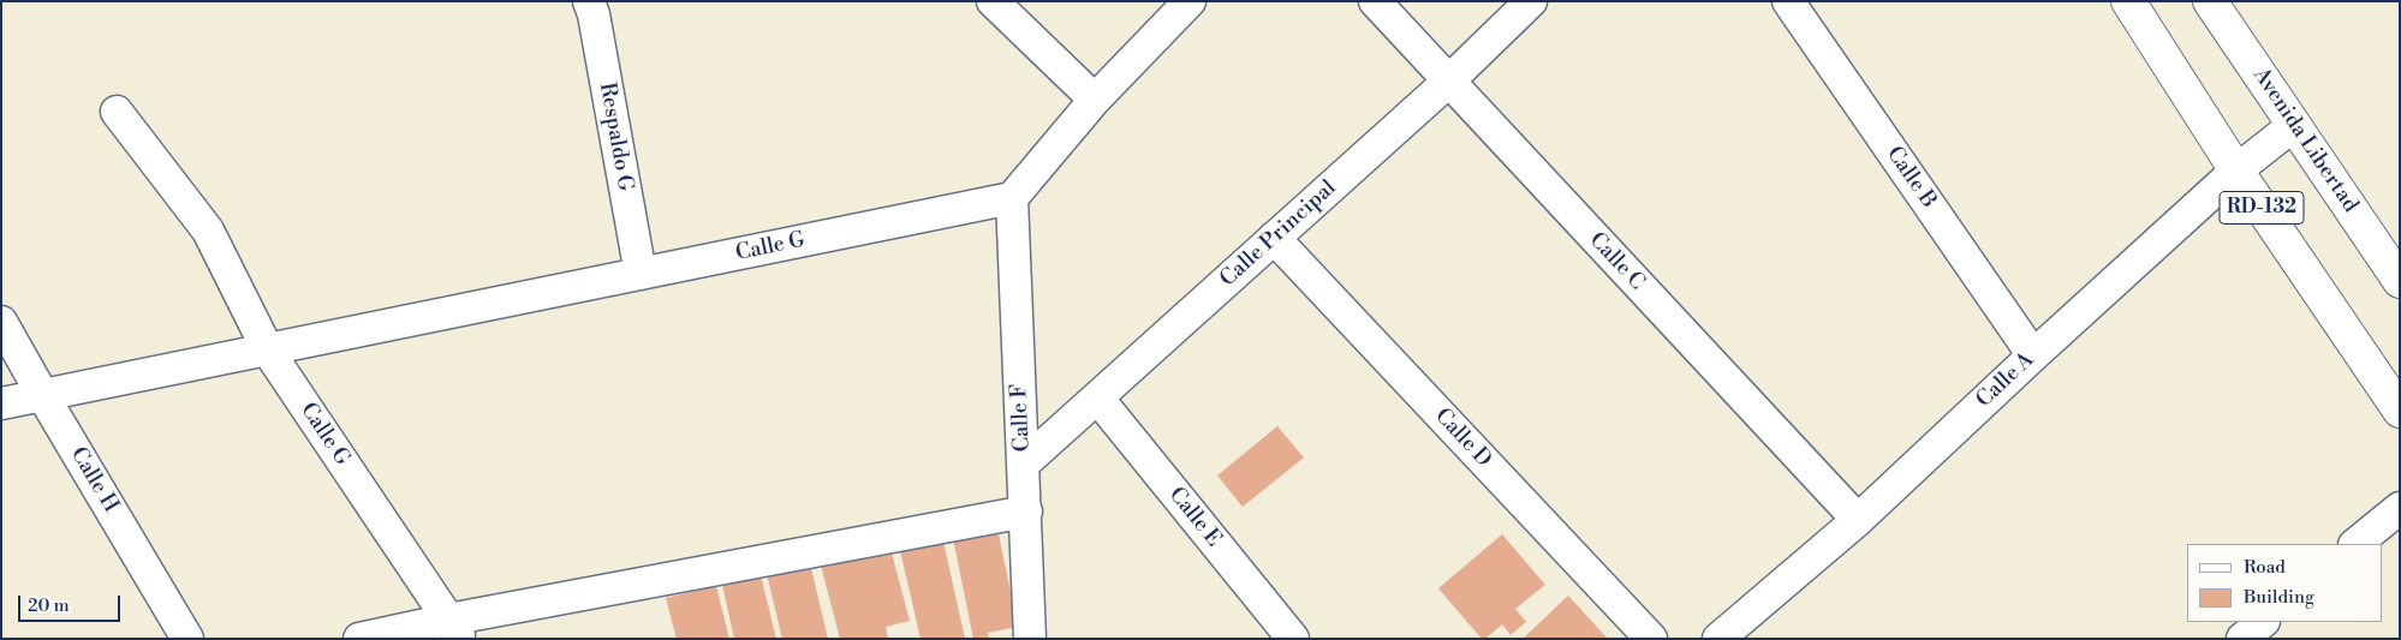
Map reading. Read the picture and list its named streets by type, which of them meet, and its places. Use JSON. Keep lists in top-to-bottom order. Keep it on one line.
{"streets":{"main road":["Avenida Libertad","RD-132"],"street":["Respaldo G","Calle B","Calle Principal","Calle G","Calle C","Calle A","Calle F","Calle D","Calle H","Calle E"]},"crossings":[["Respaldo G","Calle G"],["Avenida Libertad","Calle A"],["Calle B","Calle A"],["RD-132","Calle A"],["Calle Principal","Calle C"],["Calle Principal","Calle F"],["Calle Principal","Calle D"],["Calle Principal","Calle E"],["Calle G","Calle F"],["Calle G","Calle H"],["Calle C","Calle A"]],"legend":["Road","Building"],"scale_bar":"20 m"}
